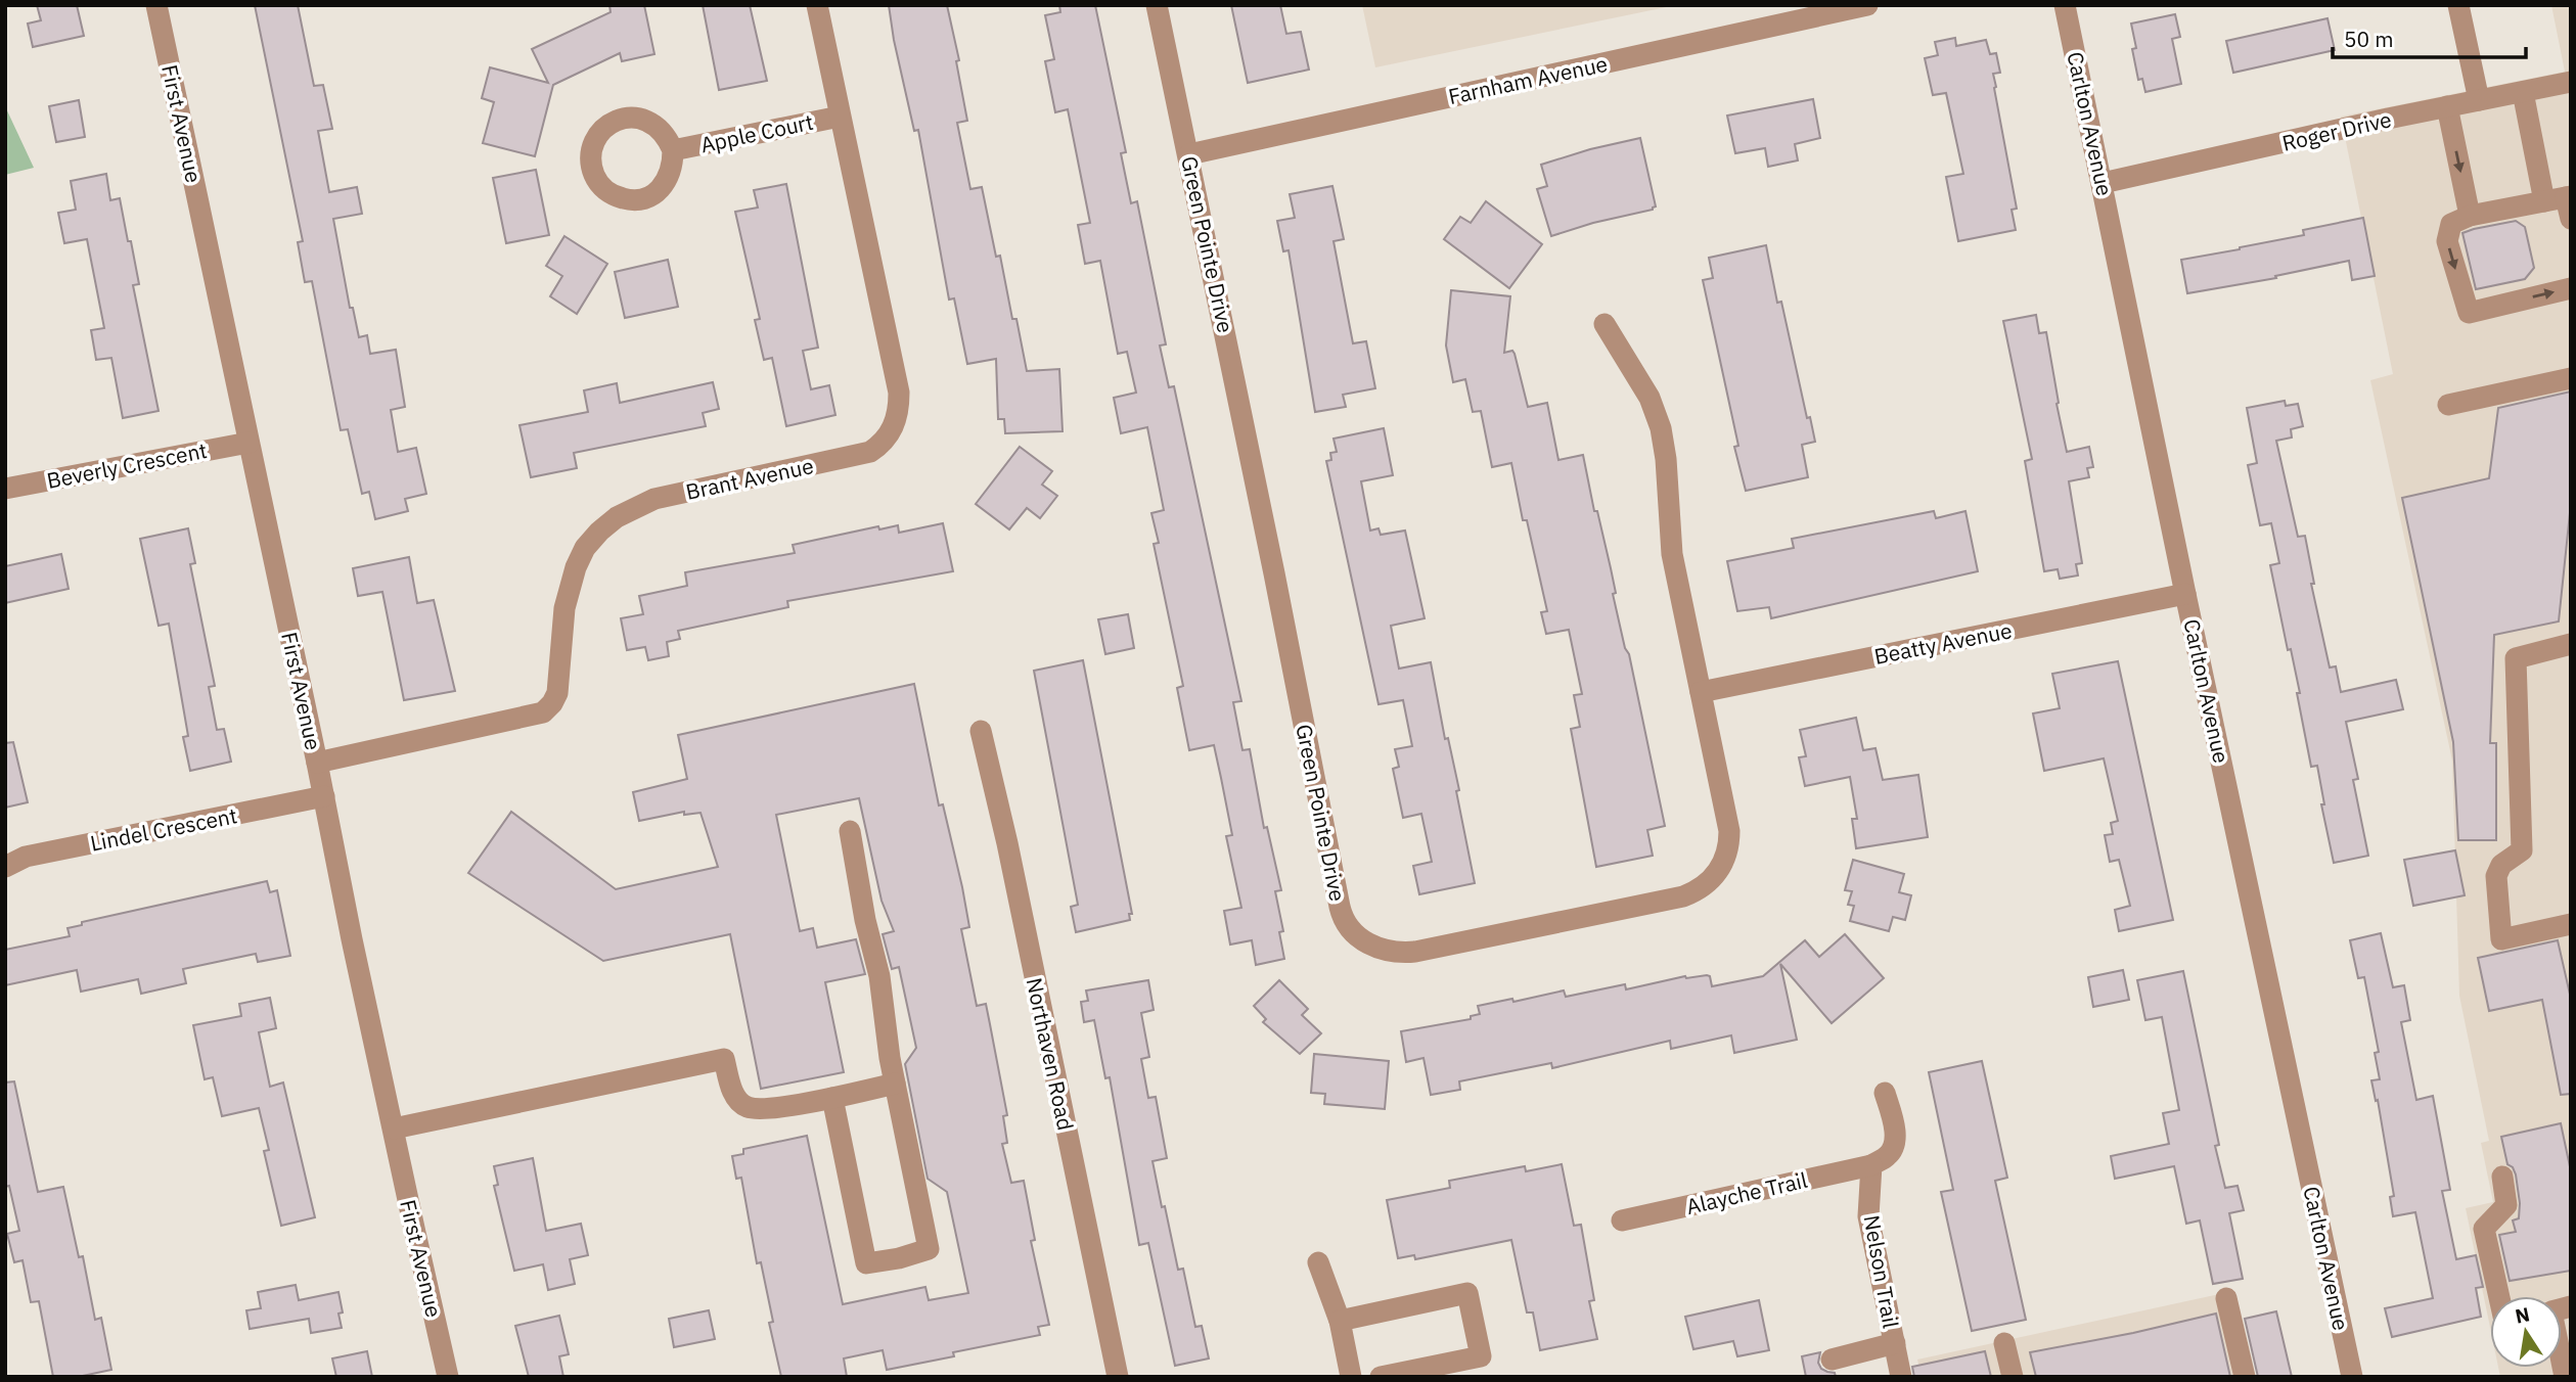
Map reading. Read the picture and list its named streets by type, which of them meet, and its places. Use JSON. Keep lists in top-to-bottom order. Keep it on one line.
{"streets":{"street":["Farnham Avenue","First Avenue","Carlton Avenue","Roger Drive","Apple Court","Green Pointe Drive","Beverly Crescent","Brant Avenue","Beatty Avenue","Lindel Crescent","Northaven Road","Alayche Trail","Nelson Trail"]},"crossings":[["Farnham Avenue","Green Pointe Drive"],["First Avenue","Beverly Crescent"],["First Avenue","Brant Avenue"],["First Avenue","Lindel Crescent"],["Carlton Avenue","Roger Drive"],["Carlton Avenue","Beatty Avenue"],["Apple Court","Brant Avenue"],["Green Pointe Drive","Beatty Avenue"],["Alayche Trail","Nelson Trail"]],"scale_bar":"50 m","north":"top"}
